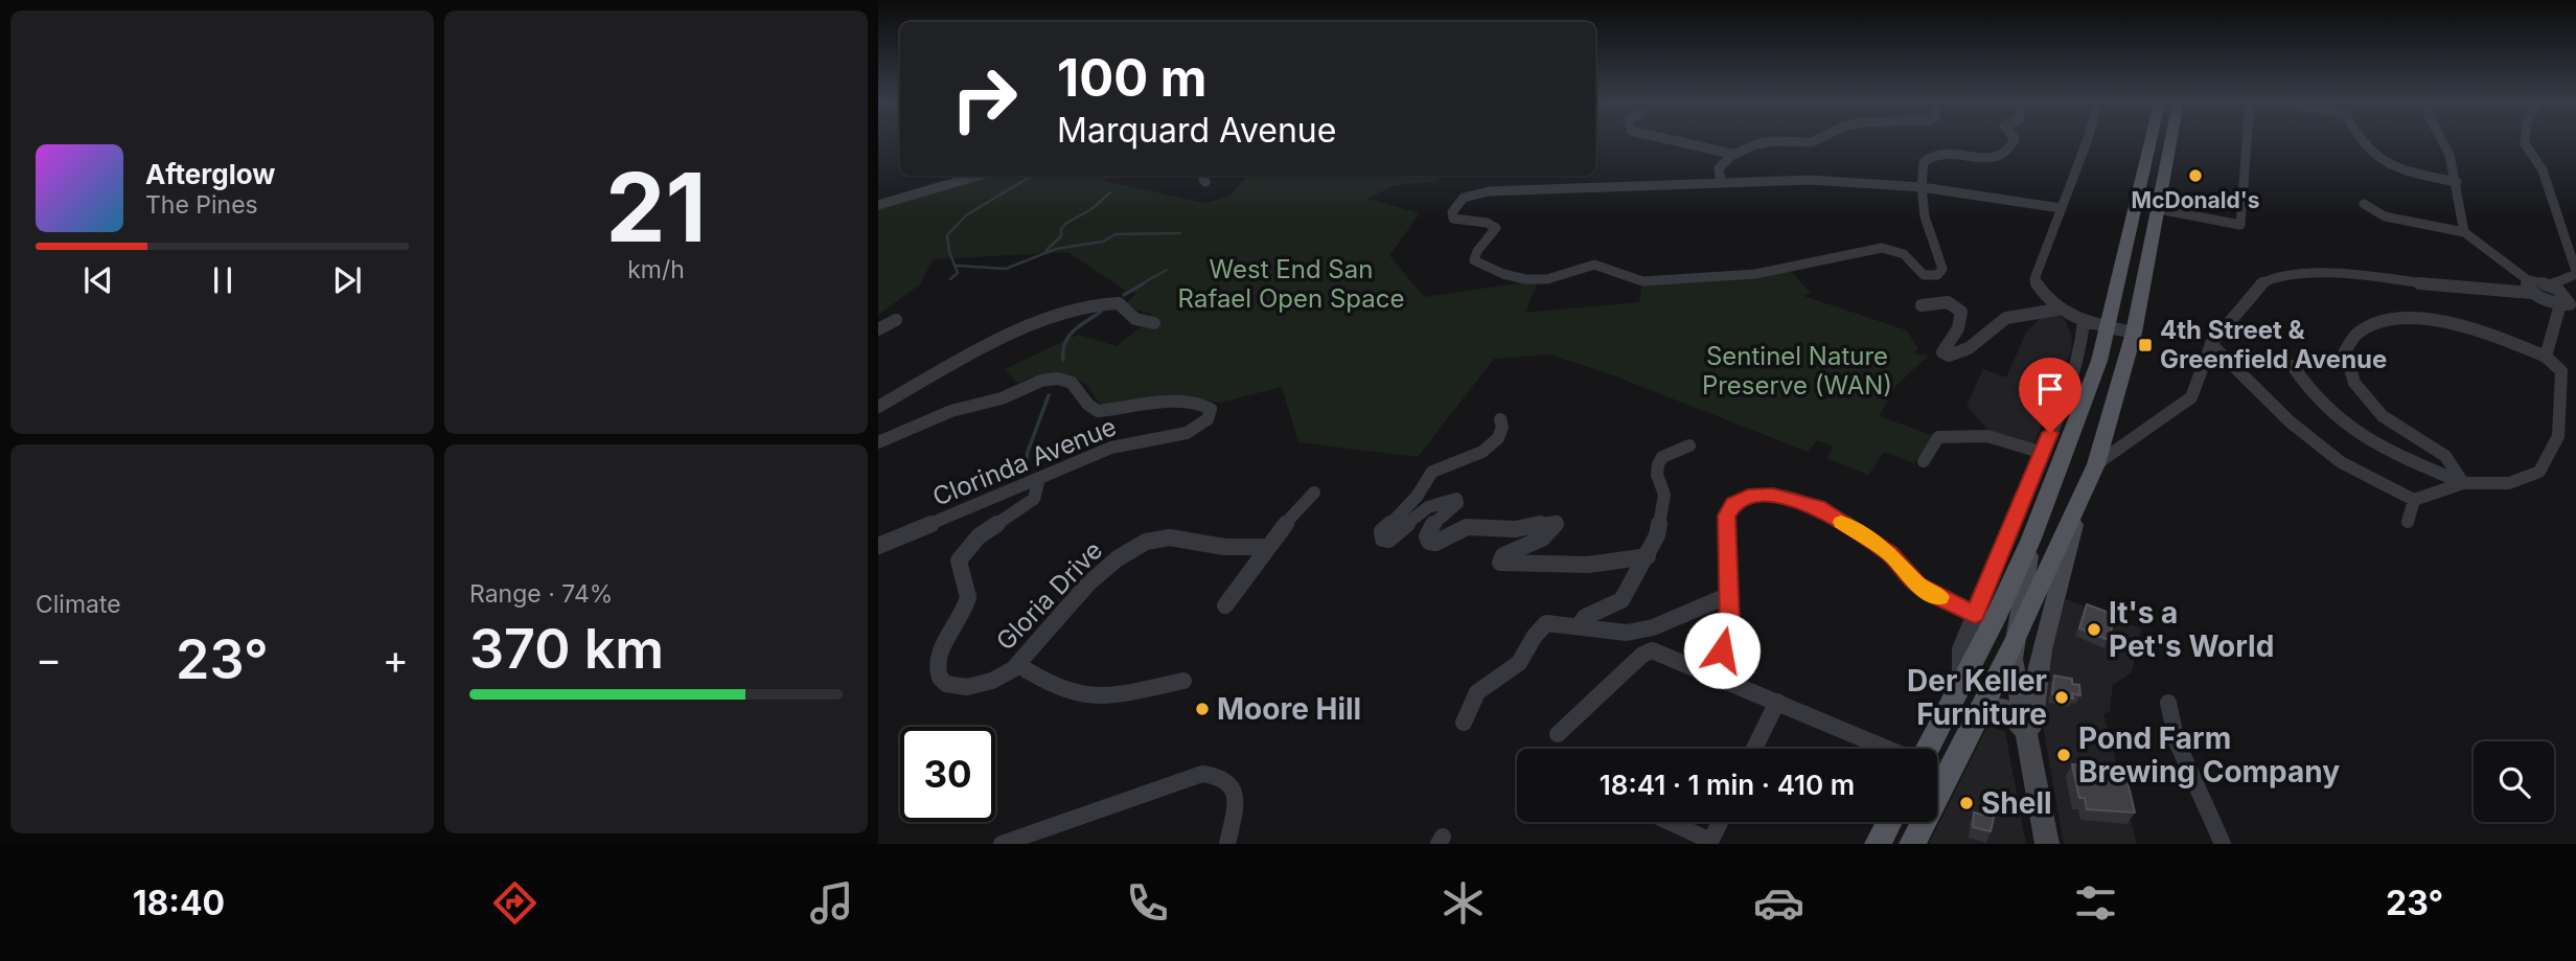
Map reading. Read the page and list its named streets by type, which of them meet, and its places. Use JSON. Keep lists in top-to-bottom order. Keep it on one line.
{"streets":{"street":["Clorinda Avenue","Gloria Drive"]},"crossings":[["Clorinda Avenue","Gloria Drive"]],"parks":["West End San Rafael Open Space","Sentinel Nature Preserve (WAN)"],"places":{"other":["McDonald's","It's a Pet's World","Der Keller Furniture","Moore Hill","Pond Farm Brewing Company","Shell"],"transit":["4th Street & Greenfield Avenue"]},"page":{"tile":[["21","km/h"],"Climate",["Range · 74%","370 km"]],"turn":["100 m","Marquard Avenue"],"song":["Afterglow","The Pines"],"heat":["−","23°","+"],"limit":"30","trip":"18:41 · 1 min · 410 m","tabs":["18:40","23°"]}}
